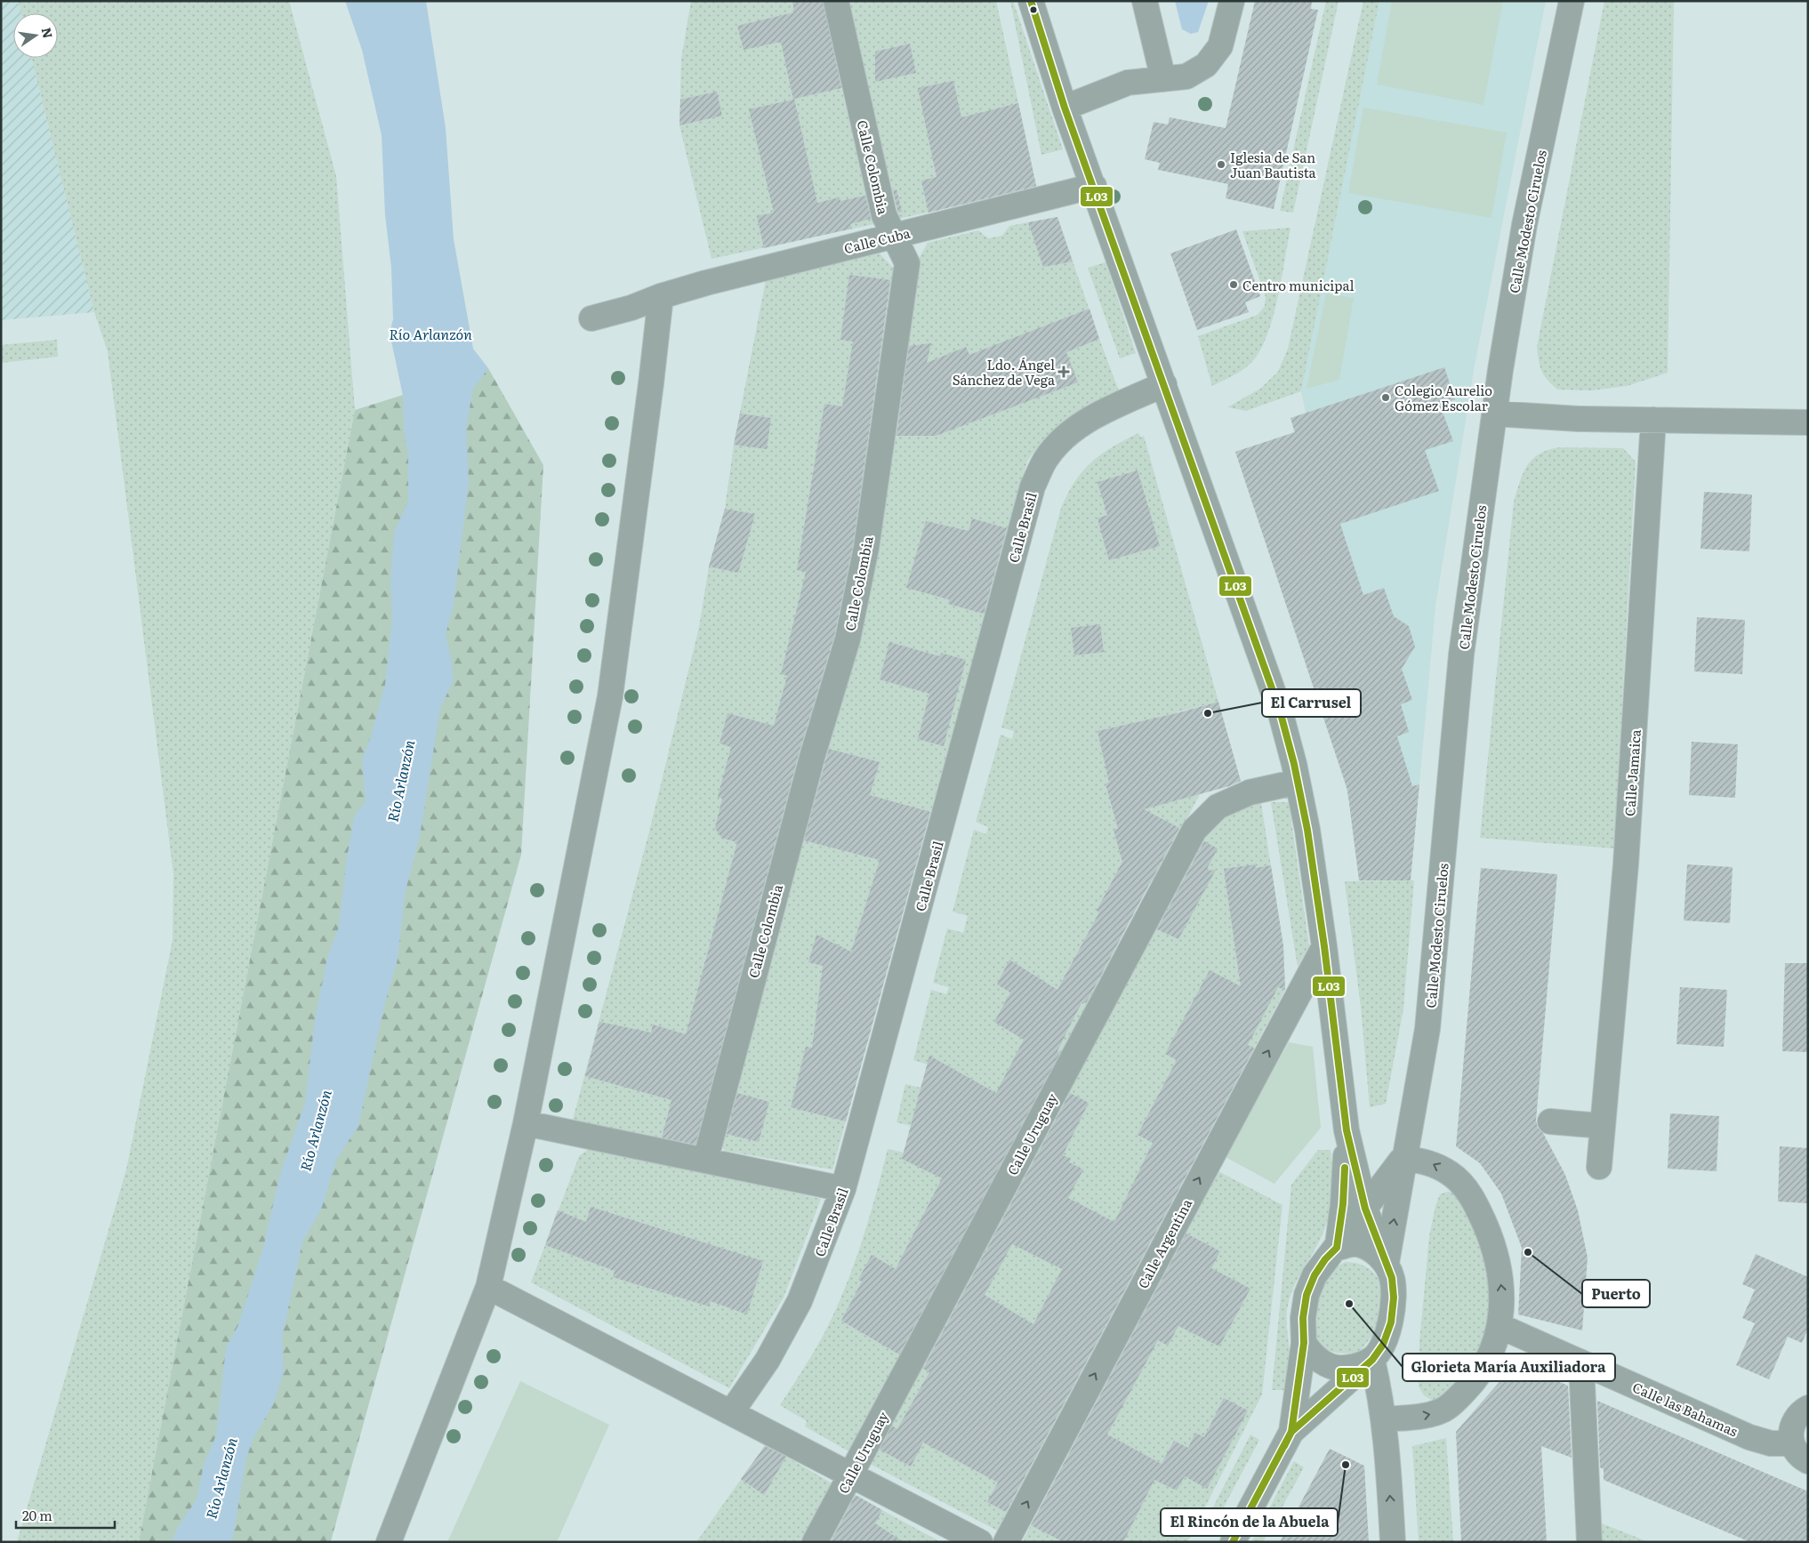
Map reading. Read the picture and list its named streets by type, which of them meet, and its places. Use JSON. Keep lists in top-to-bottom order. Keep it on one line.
{"streets":{"street":["Calle Colombia","Calle Modesto Ciruelos","Calle Cuba","Calle Brasil","Calle Jamaica","Calle Uruguay","Calle Argentina","Calle las Bahamas"]},"crossings":[["Calle Colombia","Calle Cuba"]],"water":["Río Arlanzón"],"places":{"other":["Iglesia de San Juan Bautista","Centro municipal","Colegio Aurelio Gómez Escolar","El Carrusel","Puerto","Glorieta María Auxiliadora","El Rincón de la Abuela"],"health":["Ldo. Ángel Sánchez de Vega"]},"lines":["transit line L03"],"scale_bar":"20 m","north":"right"}
